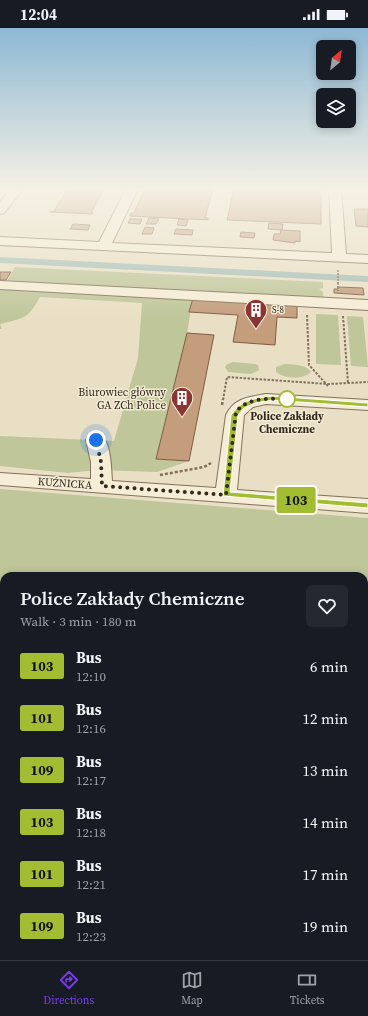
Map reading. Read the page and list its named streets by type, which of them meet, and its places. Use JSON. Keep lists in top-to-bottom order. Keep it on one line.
{"streets":{"street":["KUŹNICKA"]},"places":{"building":["S-8","Biurowiec główny GA ZCh Police"],"other":["Police Zakłady Chemiczne"]},"lines":["bus line 103"],"north":"top right","page":{"status":"12:04","on_map":"103","heading":["Police Zakłady Chemiczne","Walk · 3 min · 180 m"],"list":[{"mark":"103","name":"Bus","note":"12:10","value":"6 min"},{"mark":"101","name":"Bus","note":"12:16","value":"12 min"},{"mark":"109","name":"Bus","note":"12:17","value":"13 min"},{"mark":"103","name":"Bus","note":"12:18","value":"14 min"},{"mark":"101","name":"Bus","note":"12:21","value":"17 min"},{"mark":"109","name":"Bus","note":"12:23","value":"19 min"}],"tabs":["Directions","Map","Tickets"]}}
